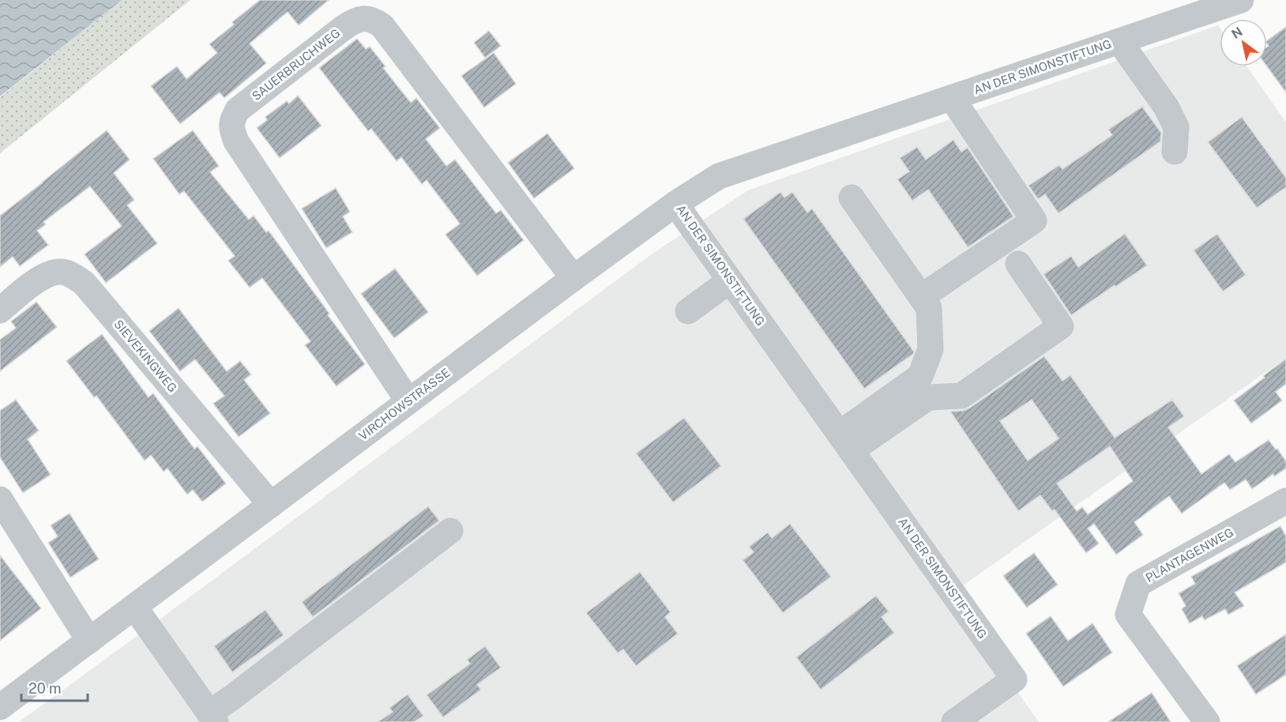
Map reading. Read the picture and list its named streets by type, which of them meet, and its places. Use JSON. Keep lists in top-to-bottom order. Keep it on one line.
{"streets":{"street":["SAUERBRUCHWEG","AN DER SIMONSTIFTUNG","SIEVEKINGWEG","VIRCHOWSTRASSE","PLANTAGENWEG"]},"crossings":[["SAUERBRUCHWEG","VIRCHOWSTRASSE"],["AN DER SIMONSTIFTUNG","VIRCHOWSTRASSE"],["SIEVEKINGWEG","VIRCHOWSTRASSE"]],"scale_bar":"20 m","north":"top left"}
